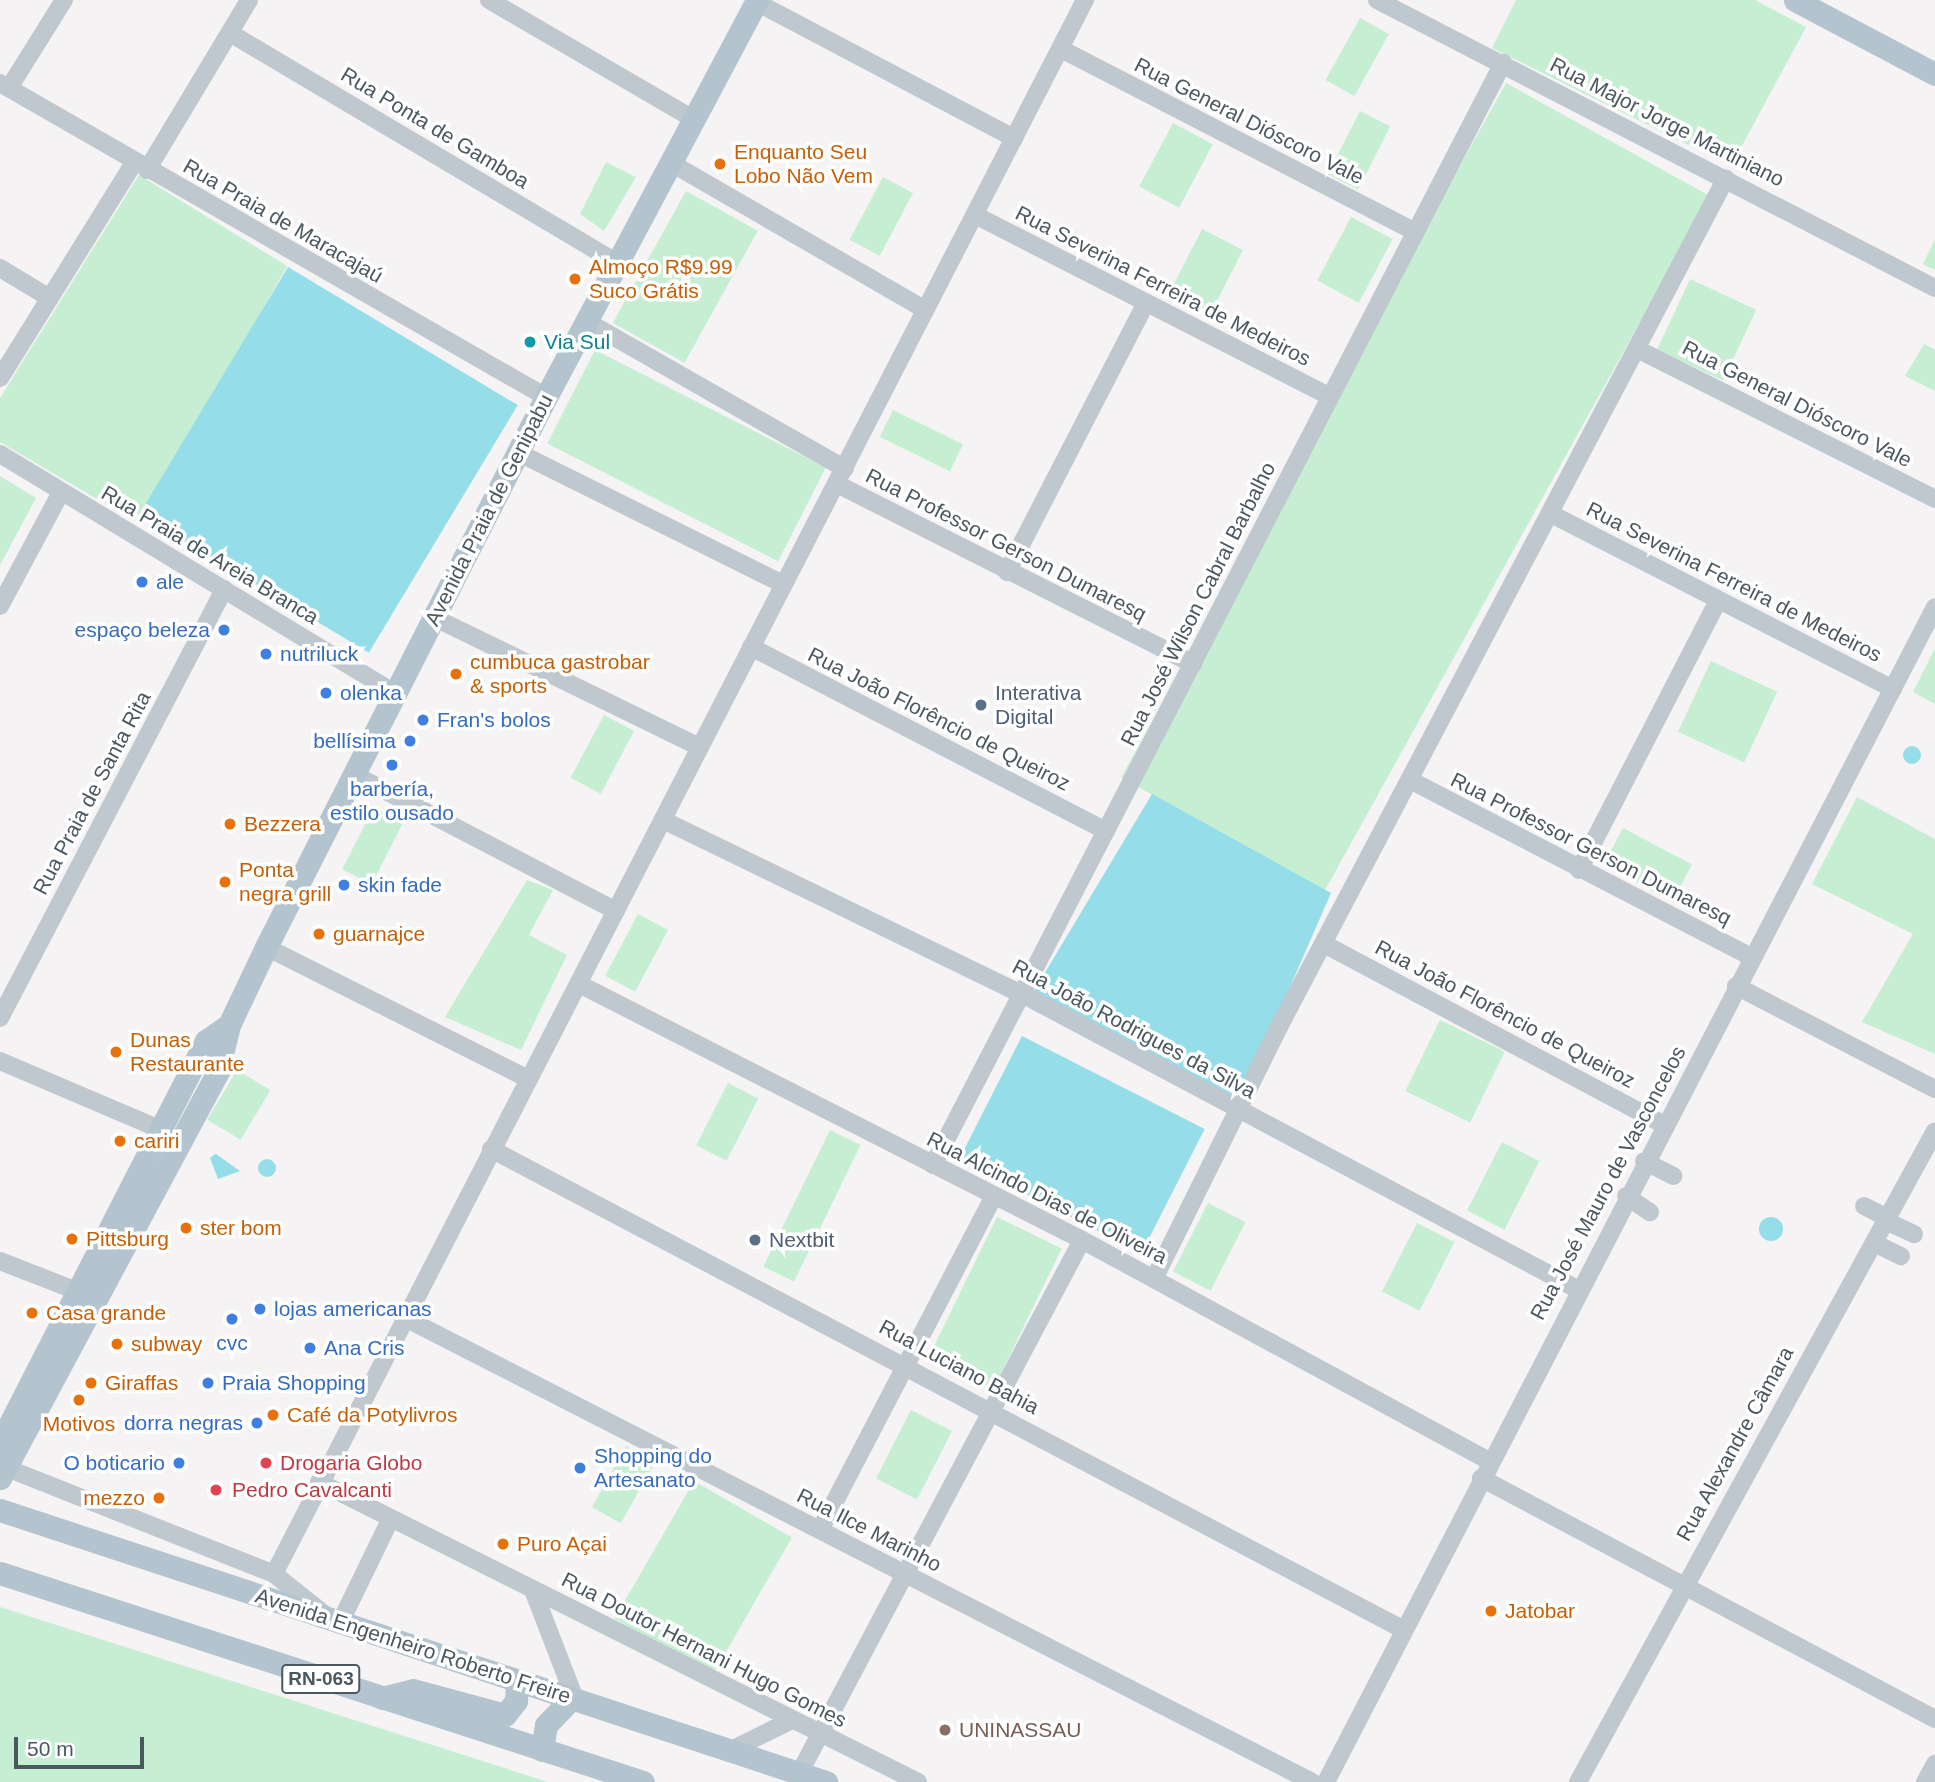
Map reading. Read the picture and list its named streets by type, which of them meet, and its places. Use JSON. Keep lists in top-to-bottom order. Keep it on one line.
{"streets":{"main road":["Avenida Praia de Genipabu","Avenida Engenheiro Roberto Freire","RN-063"],"street":["Rua General Dióscoro Vale","Rua Major Jorge Martiniano","Rua Ponta de Gamboa","Rua Praia de Maracajaú","Rua Severina Ferreira de Medeiros","Rua Professor Gerson Dumaresq","Rua Praia de Areia Branca","Rua José Wilson Cabral Barbalho","Rua João Florêncio de Queiroz","Rua Praia de Santa Rita","Rua João Rodrigues da Silva","Rua José Mauro de Vasconcelos","Rua Alcindo Dias de Oliveira","Rua Luciano Bahia","Rua Alexandre Câmara","Rua Ilce Marinho","Rua Doutor Hernani Hugo Gomes"]},"crossings":[["Rua General Dióscoro Vale","Rua José Wilson Cabral Barbalho"],["Rua Major Jorge Martiniano","Rua José Wilson Cabral Barbalho"],["Rua Ponta de Gamboa","Avenida Praia de Genipabu"],["Rua Praia de Maracajaú","Avenida Praia de Genipabu"],["Rua Severina Ferreira de Medeiros","Rua José Wilson Cabral Barbalho"],["Rua Severina Ferreira de Medeiros","Rua José Mauro de Vasconcelos"],["Avenida Praia de Genipabu","Rua Professor Gerson Dumaresq"],["Avenida Praia de Genipabu","Rua Praia de Areia Branca"],["Rua Professor Gerson Dumaresq","Rua José Wilson Cabral Barbalho"],["Rua Professor Gerson Dumaresq","Rua José Mauro de Vasconcelos"],["Rua Praia de Areia Branca","Rua Praia de Santa Rita"],["Rua José Wilson Cabral Barbalho","Rua João Florêncio de Queiroz"],["Rua José Wilson Cabral Barbalho","Rua João Rodrigues da Silva"],["Rua José Wilson Cabral Barbalho","Rua Alcindo Dias de Oliveira"],["Rua João Florêncio de Queiroz","Rua José Mauro de Vasconcelos"],["Rua João Rodrigues da Silva","Rua José Mauro de Vasconcelos"],["Rua José Mauro de Vasconcelos","Rua Alcindo Dias de Oliveira"],["Rua José Mauro de Vasconcelos","Rua Luciano Bahia"]],"places":["Enquanto Seu Lobo Não Vem","Almoço R$9.99 Suco Grátis","Via Sul","ale","espaço beleza","nutriluck","cumbuca gastrobar & sports","olenka","Interativa Digital","Fran's bolos","bellísima","barbería, estilo ousado","Bezzera","Ponta negra grill","skin fade","guarnajce","Dunas Restaurante","cariri","ster bom","Pittsburg","Nextbit","lojas americanas","Casa grande","cvc","subway","Ana Cris","Giraffas","Praia Shopping","Motivos","Café da Potylivros","dorra negras","O boticario","Drogaria Globo","Shopping do Artesanato","Pedro Cavalcanti","mezzo","Puro Açai","Jatobar","UNINASSAU"],"scale_bar":"50 m"}
